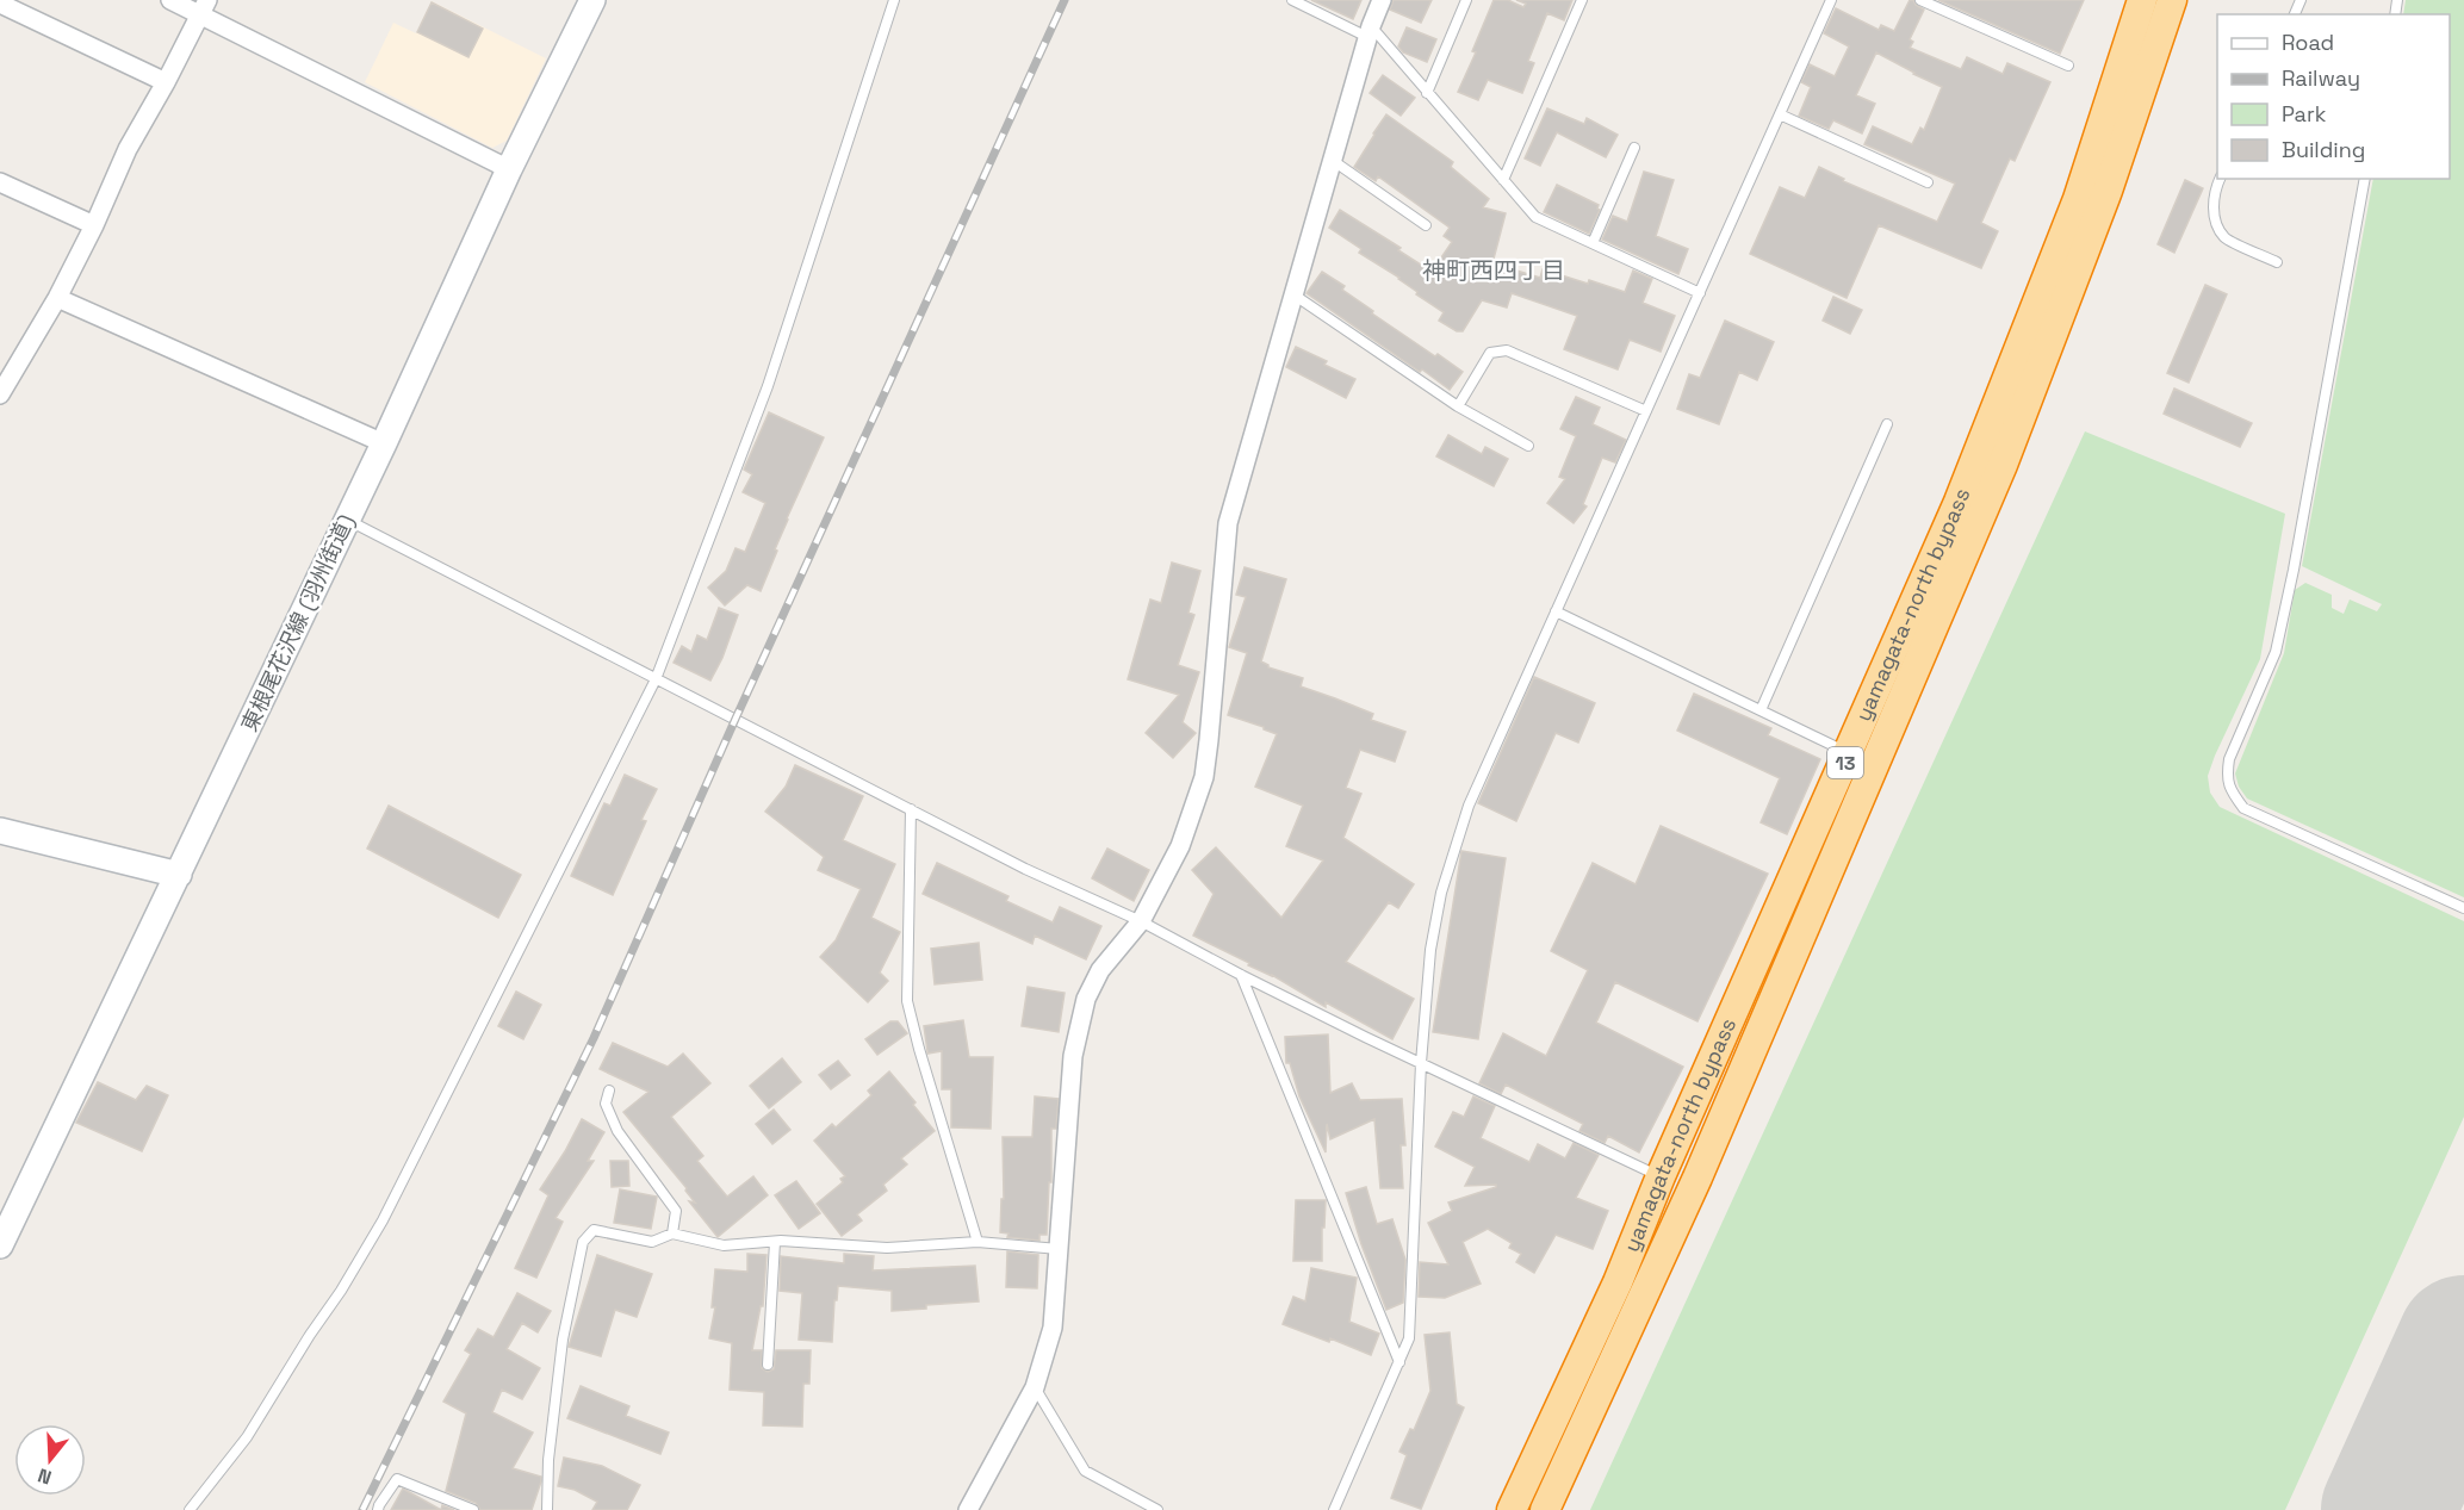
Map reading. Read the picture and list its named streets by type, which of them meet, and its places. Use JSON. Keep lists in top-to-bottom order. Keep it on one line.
{"streets":{"highway":["yamagata-north bypass","13"],"main road":["東根尾花沢線 (羽州街道)"]},"districts":["神町西四丁目"],"legend":["Road","Railway","Park","Building"],"north":"bottom"}
